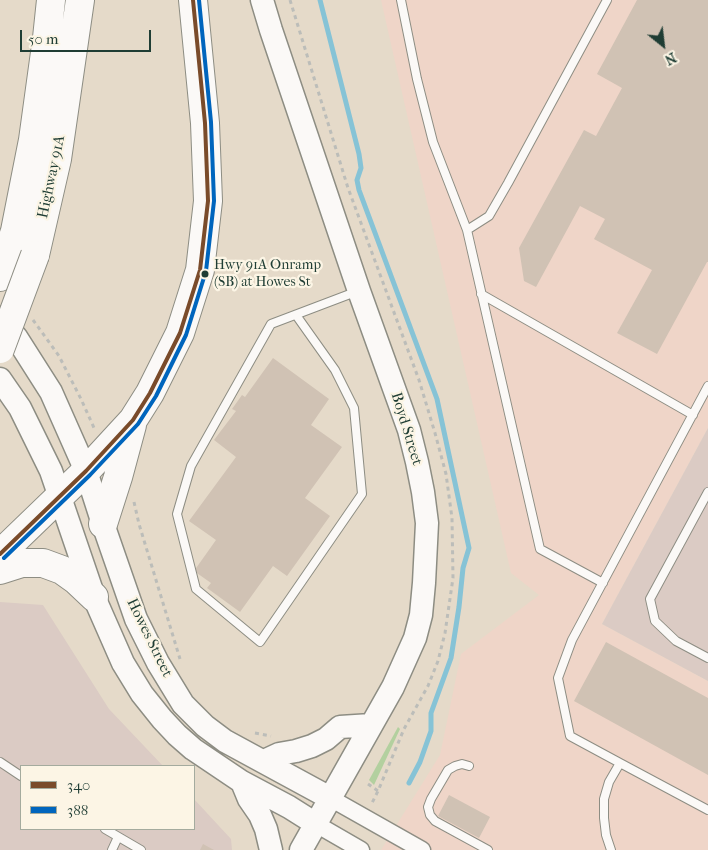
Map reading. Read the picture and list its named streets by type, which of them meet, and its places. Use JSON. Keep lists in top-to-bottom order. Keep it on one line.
{"streets":{"highway":["Highway 91A"],"main road":["Boyd Street","Howes Street"]},"crossings":[["Boyd Street","Howes Street"]],"places":["Hwy 91A Onramp (SB) at Howes St"],"lines":["transit line 340","transit line 388"],"legend":["340","388"],"scale_bar":"50 m","north":"bottom right"}
